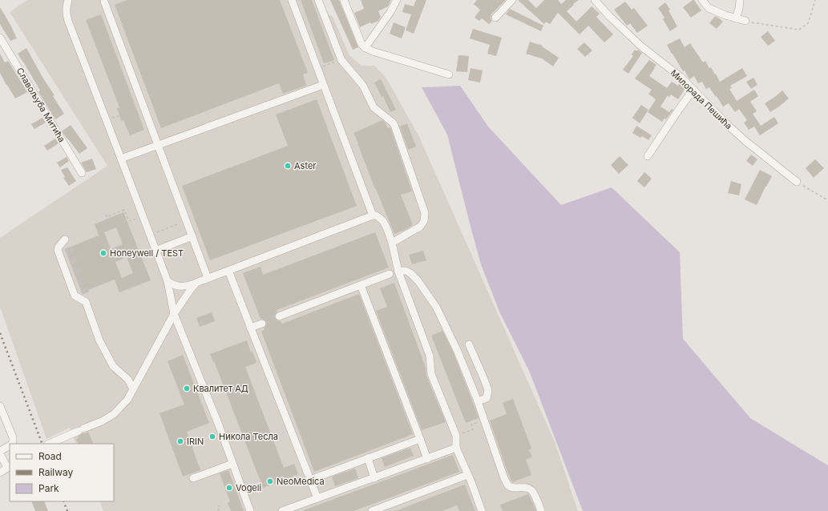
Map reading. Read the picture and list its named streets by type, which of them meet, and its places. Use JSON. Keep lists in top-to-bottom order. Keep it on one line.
{"streets":{"street":["Милорада Пешића","Славољуба Митића"]},"places":["Aster","Honeywell / TEST","Квалитет АД","Никола Тесла","IRIN","NeoMedica","Vogeli"],"legend":["Road","Railway","Park"]}
